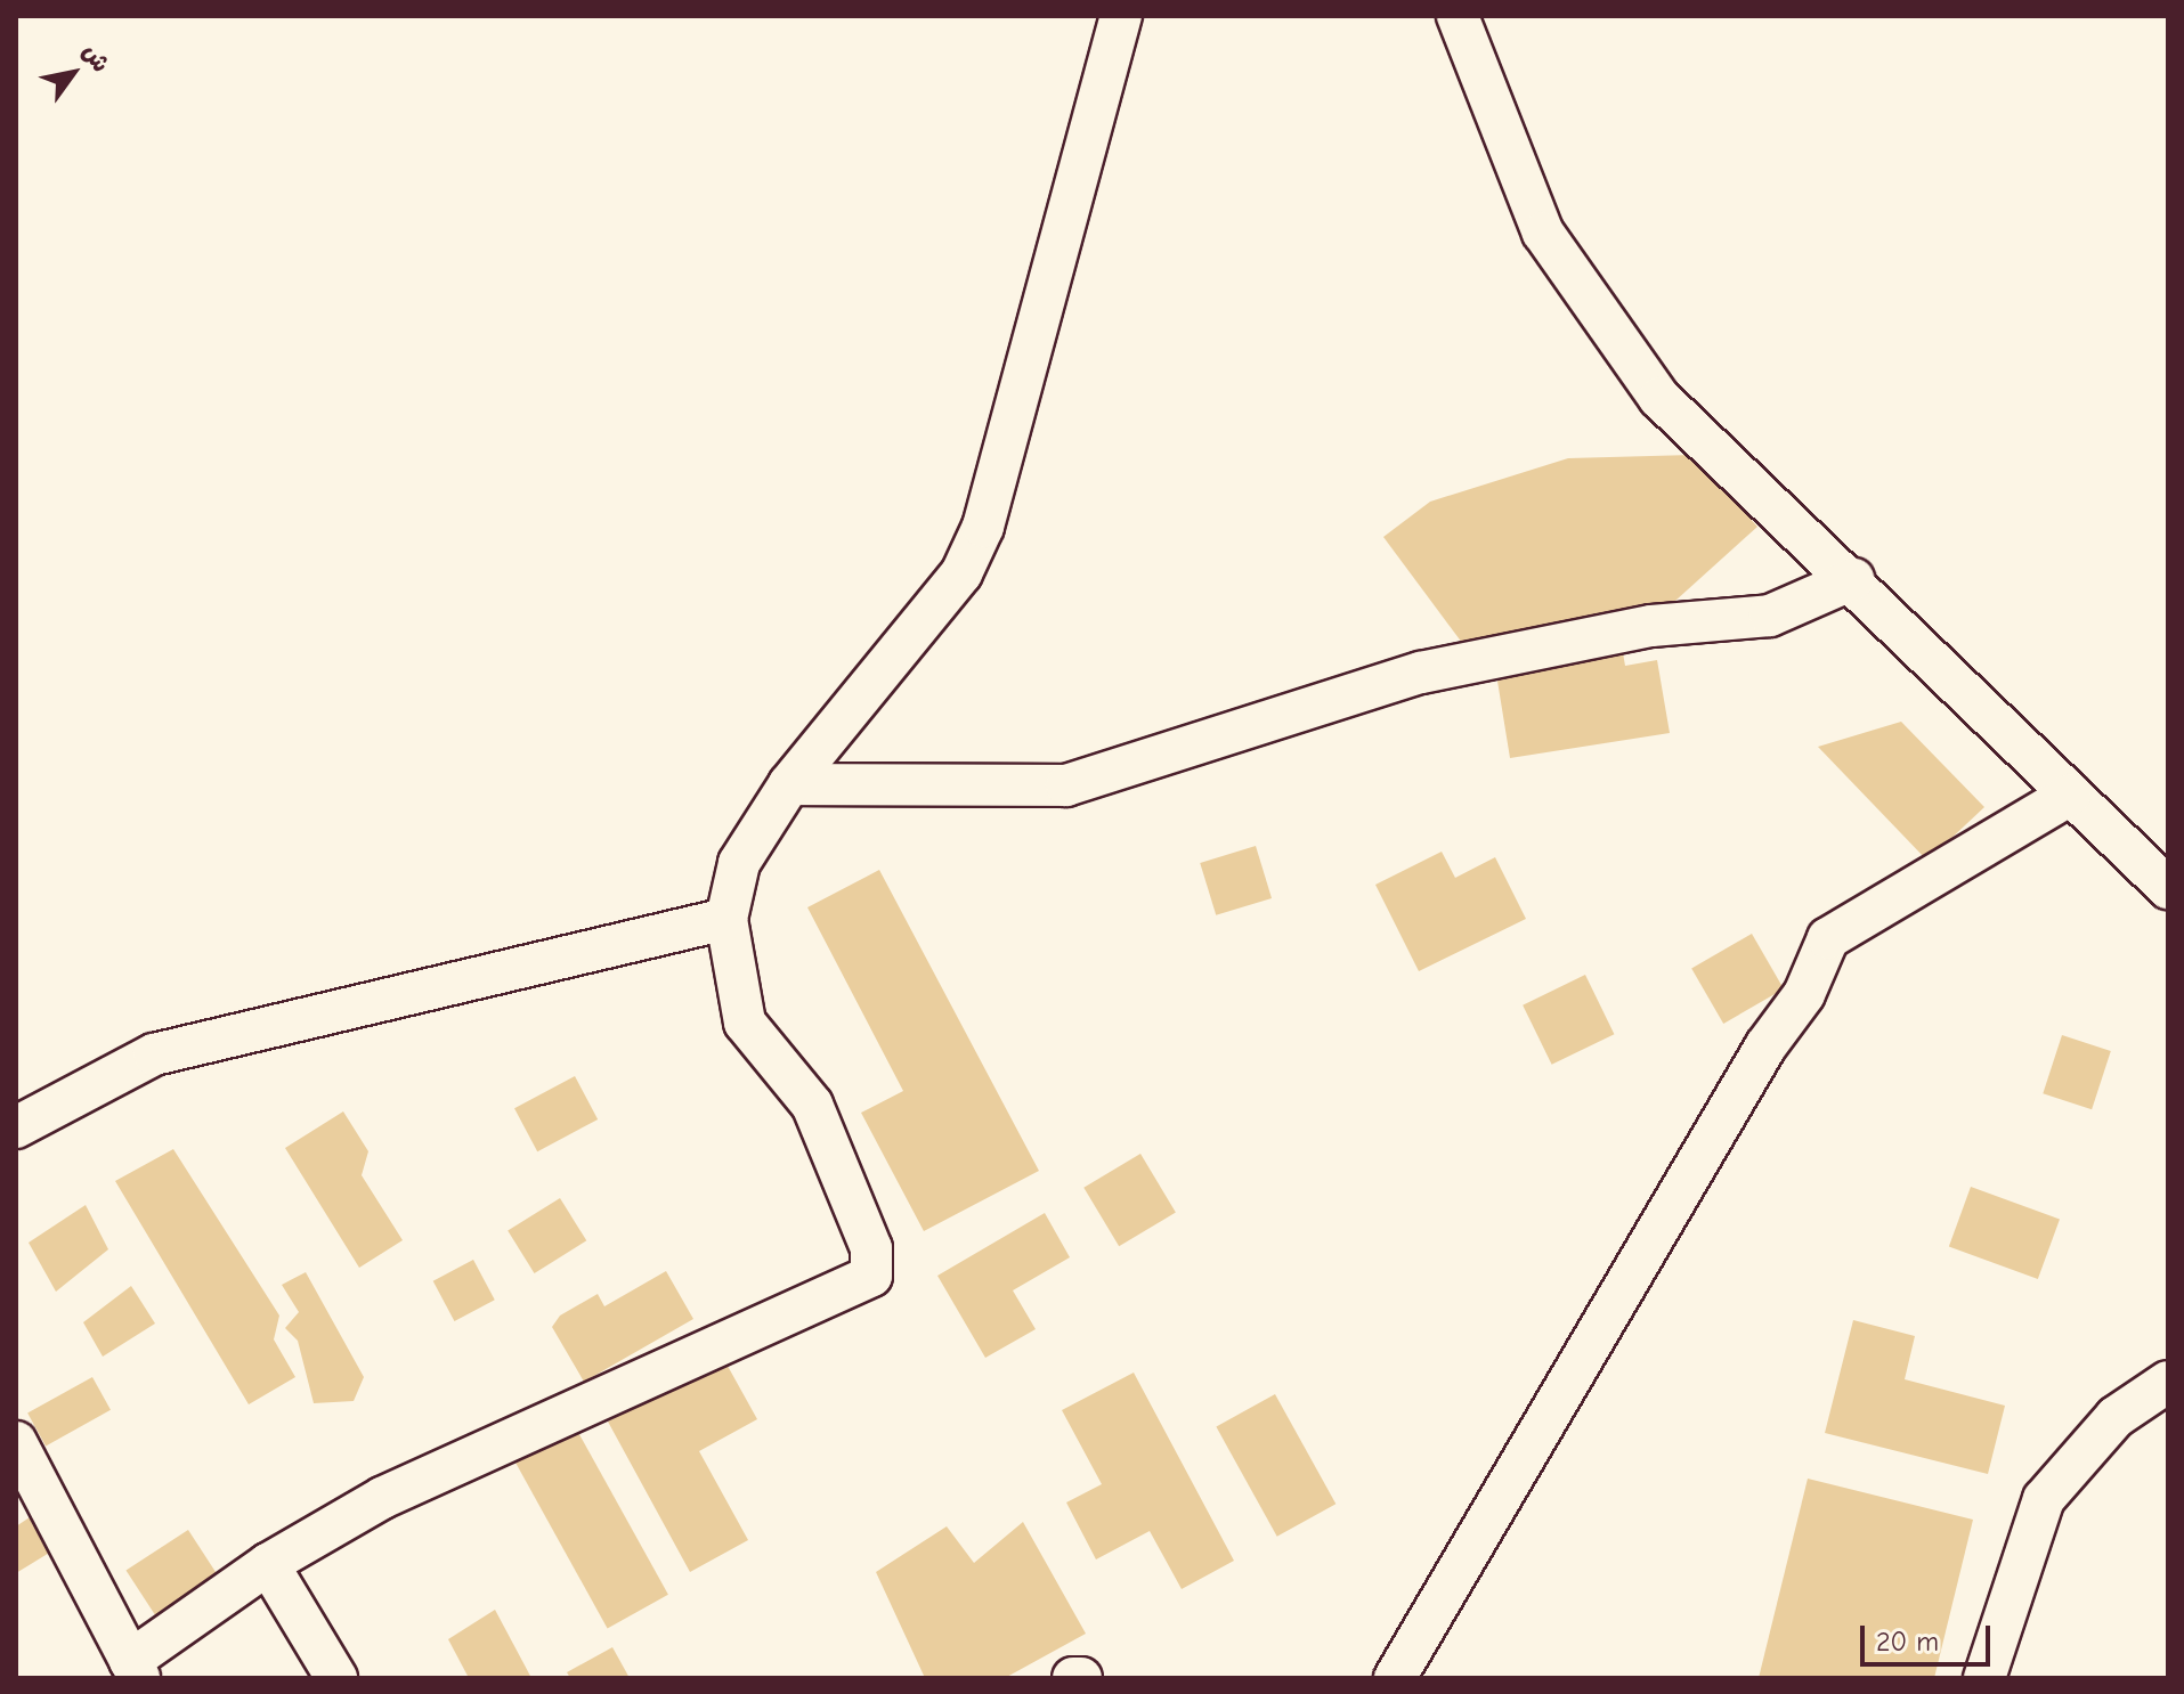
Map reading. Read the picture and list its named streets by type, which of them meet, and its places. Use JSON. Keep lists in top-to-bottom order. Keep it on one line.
{"scale_bar":"20 m","north":"top right"}
